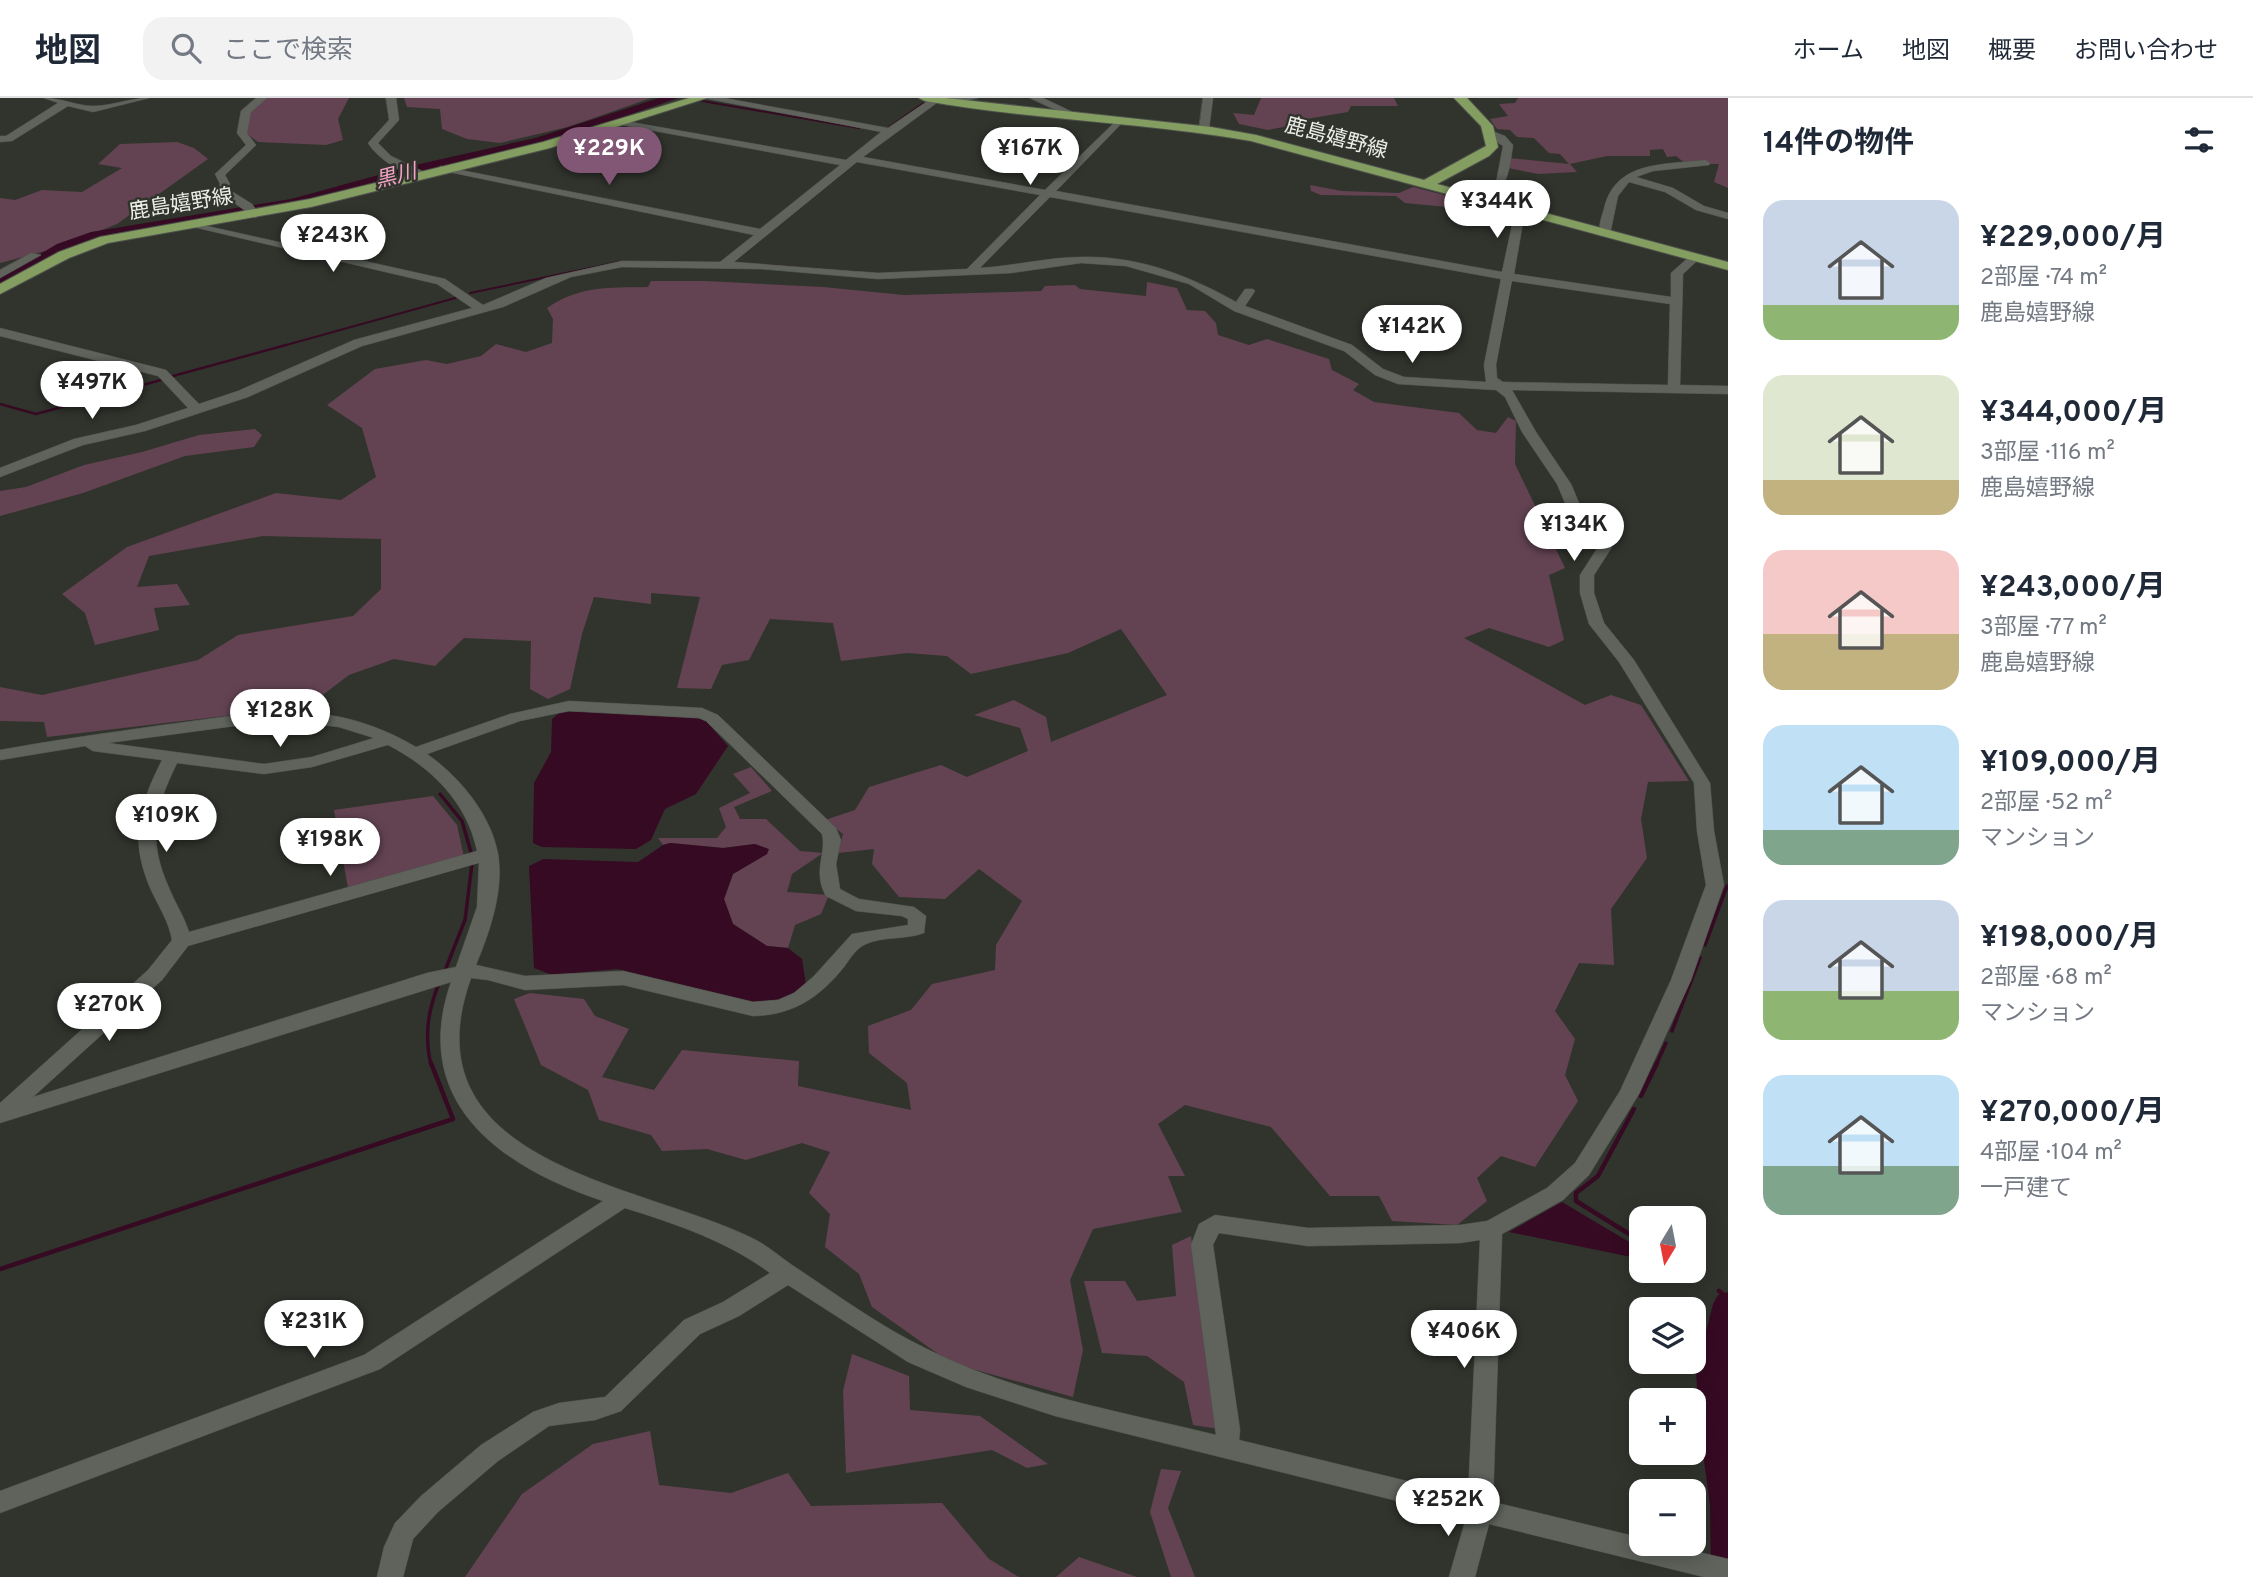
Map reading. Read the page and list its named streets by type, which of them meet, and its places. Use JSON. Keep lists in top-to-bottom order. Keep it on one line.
{"streets":{"main road":["鹿島嬉野線"]},"water":["黒川"],"north":"bottom","page":{"header":"地図","search":"ここで検索","nav":["ホーム","地図","概要","お問い合わせ"],"heading":"14件の物件","price":["¥229K","¥167K","¥344K","¥243K","¥142K","¥497K","¥134K","¥128K","¥109K","¥198K","¥270K","¥231K","¥406K","¥252K"],"list":[{"name":"¥229,000/月","note":"2部屋 · 74 m² · 鹿島嬉野線"},{"name":"¥344,000/月","note":"3部屋 · 116 m² · 鹿島嬉野線"},{"name":"¥243,000/月","note":"3部屋 · 77 m² · 鹿島嬉野線"},{"name":"¥109,000/月","note":"2部屋 · 52 m² · マンション"},{"name":"¥198,000/月","note":"2部屋 · 68 m² · マンション"},{"name":"¥270,000/月","note":"4部屋 · 104 m² · 一戸建て"}],"map_buttons":["+","−"]}}
